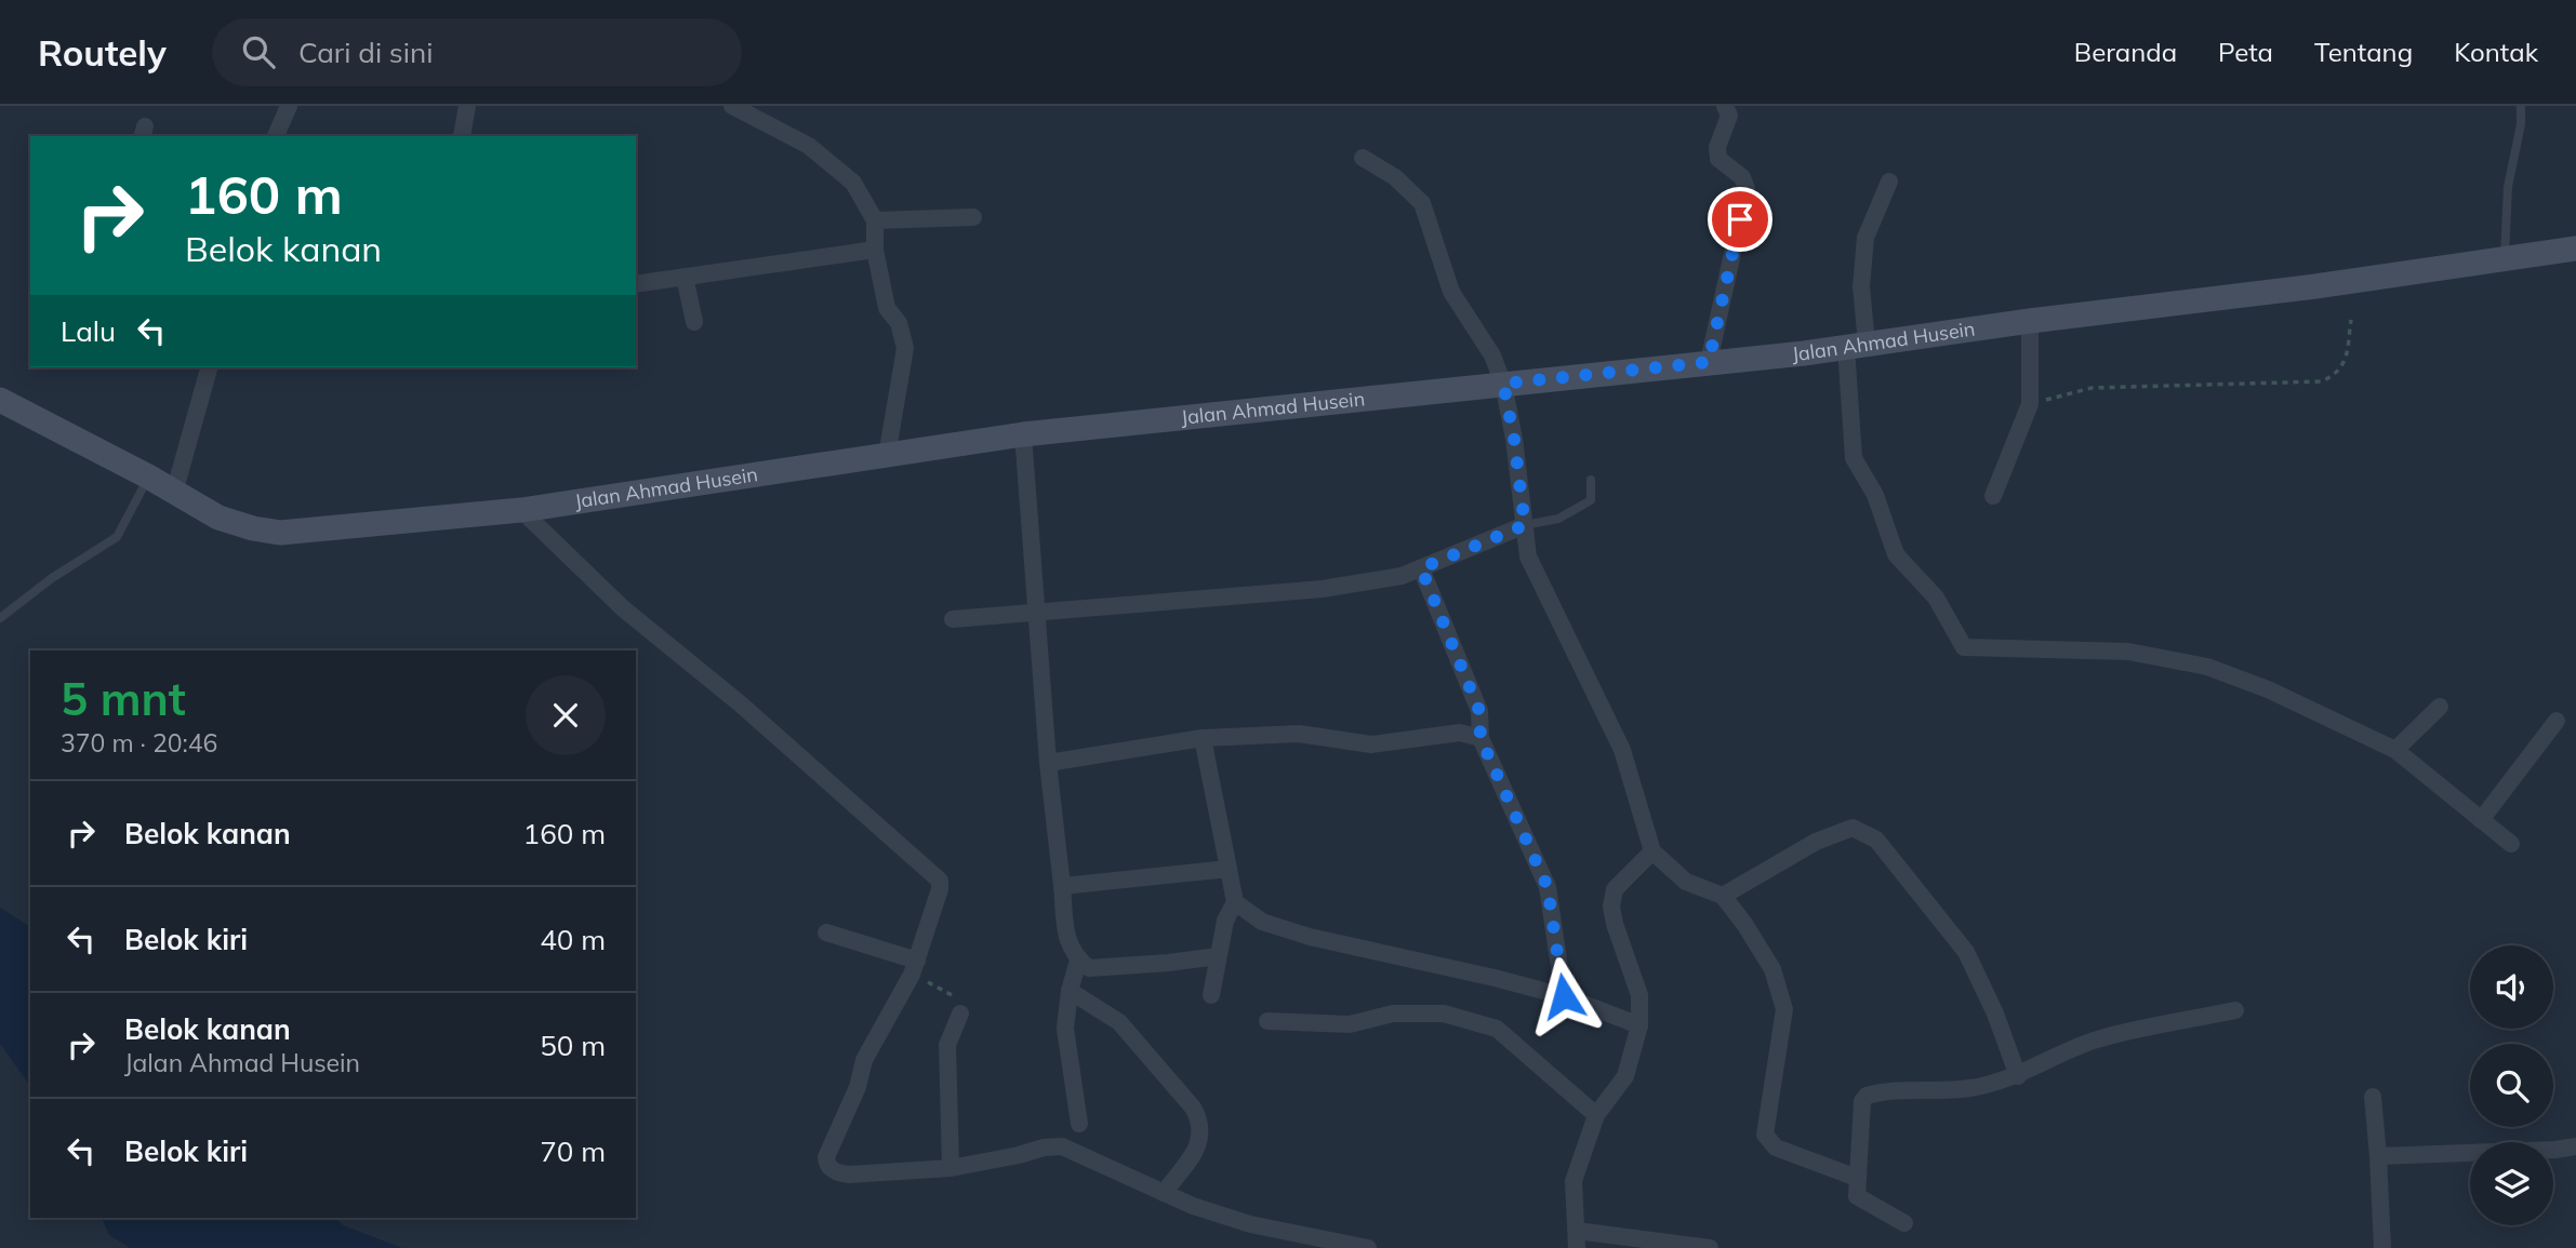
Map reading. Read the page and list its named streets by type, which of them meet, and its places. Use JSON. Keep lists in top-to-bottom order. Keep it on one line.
{"streets":{"main road":["Jalan Ahmad Husein"]},"page":{"header":"Routely","search":"Cari di sini","nav":["Beranda","Peta","Tentang","Kontak"],"turn":["160 m","Belok kanan"],"then":"Lalu","heading":["5 mnt","370 m · 20:46"],"list":[{"name":"Belok kanan","value":"160 m"},{"name":"Belok kiri","value":"40 m"},{"name":"Belok kanan","note":"Jalan Ahmad Husein","value":"50 m"},{"name":"Belok kiri","value":"70 m"}]}}
